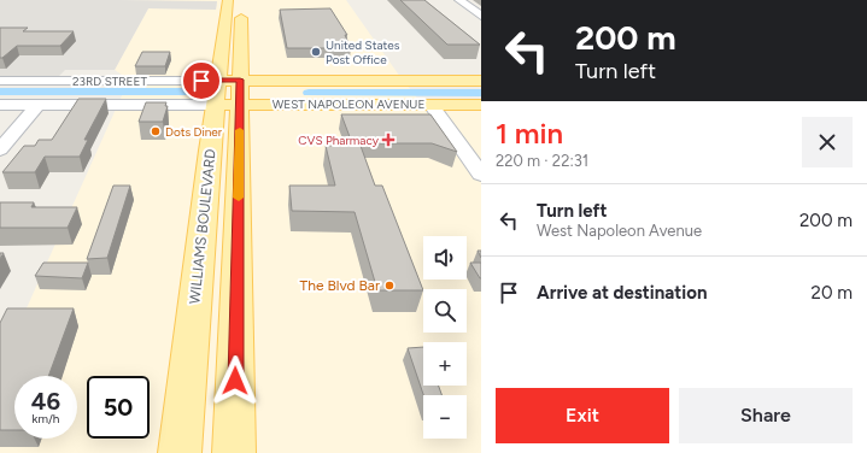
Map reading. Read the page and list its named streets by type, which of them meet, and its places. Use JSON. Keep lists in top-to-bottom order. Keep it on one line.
{"streets":{"main road":["WEST NAPOLEON AVENUE","WILLIAMS BOULEVARD"],"street":["23RD STREET"]},"crossings":[["23RD STREET","WEST NAPOLEON AVENUE"],["23RD STREET","WILLIAMS BOULEVARD"],["WEST NAPOLEON AVENUE","WILLIAMS BOULEVARD"]],"places":{"other":["United States Post Office","Dots Diner","The Blvd Bar"],"health":["CVS Pharmacy"]},"page":{"turn":["200 m","Turn left"],"heading":["1 min","220 m · 22:31"],"list":[{"name":"Turn left","note":"West Napoleon Avenue","value":"200 m"},{"name":"Arrive at destination","value":"20 m"}],"map_buttons":["+","−"],"speed":"46 km/h","limit":"50","buttons":["Exit","Share"]}}
